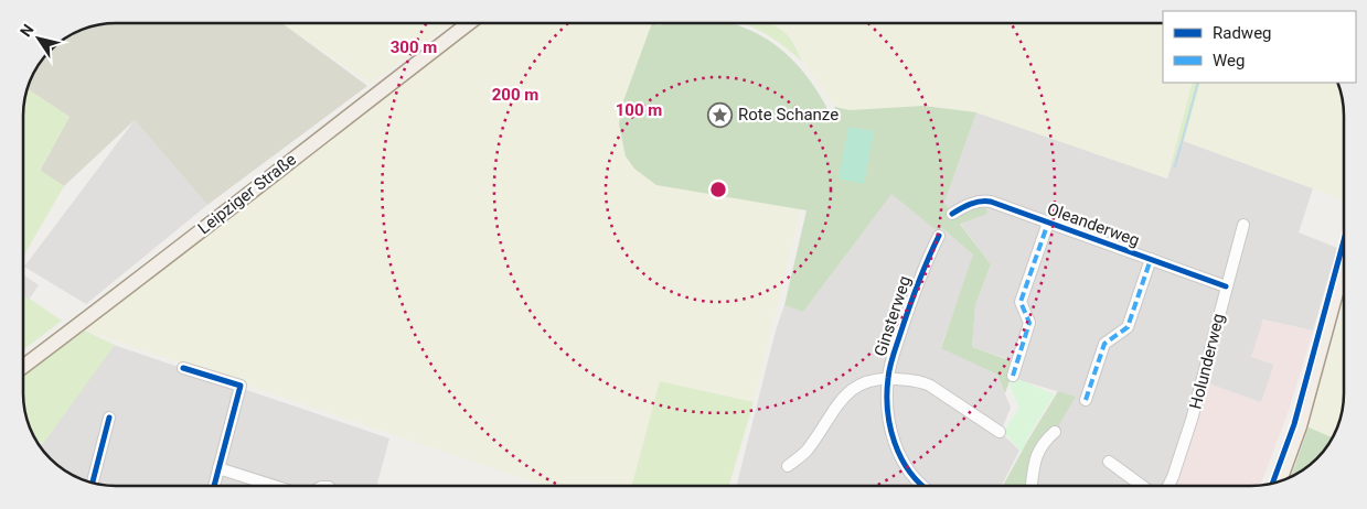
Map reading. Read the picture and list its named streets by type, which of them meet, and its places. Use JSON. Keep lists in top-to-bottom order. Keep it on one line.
{"streets":{"main road":["Leipziger Straße"],"street":["Oleanderweg","Ginsterweg","Holunderweg"]},"crossings":[["Oleanderweg","Holunderweg"]],"places":{"place":["Rote Schanze"]},"legend":["Radweg","Weg"],"north":"top left","rings":["300 m","200 m","100 m"]}
